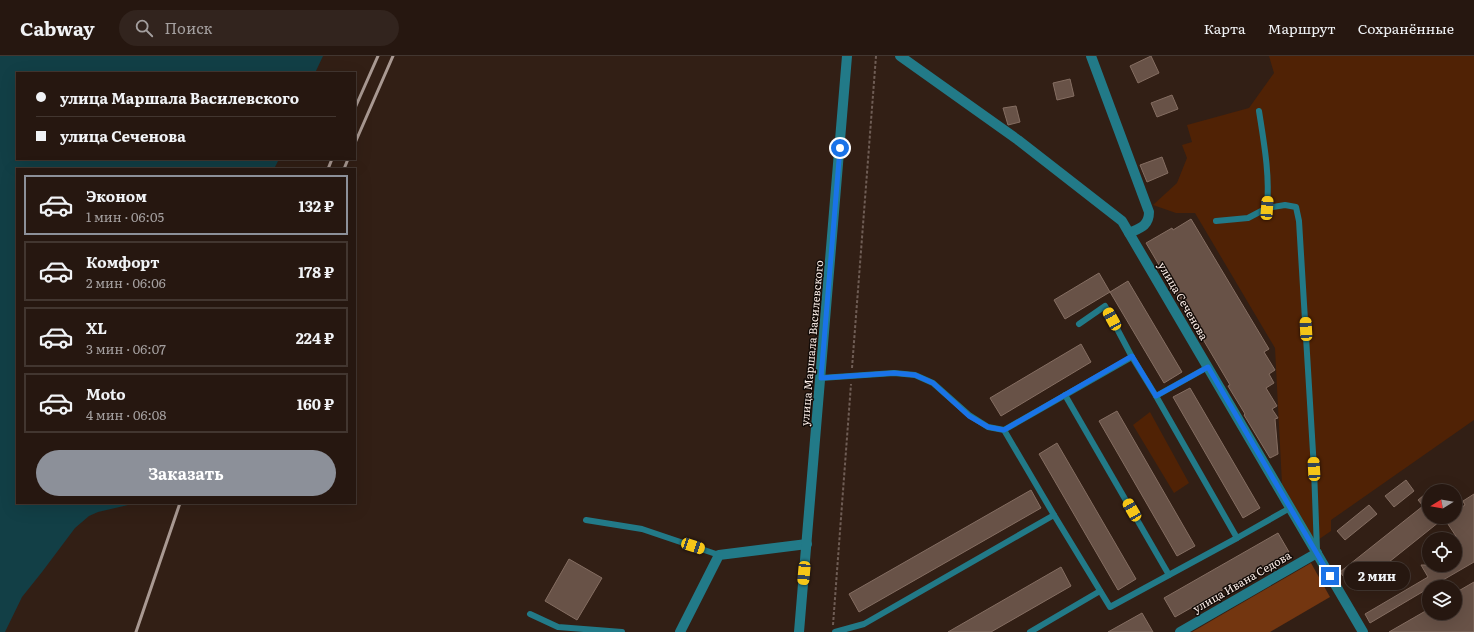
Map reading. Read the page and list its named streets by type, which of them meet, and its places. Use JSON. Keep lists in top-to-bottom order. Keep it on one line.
{"streets":{"street":["улица Сеченова","улица Маршала Василевского","улица Ивана Седова"]},"crossings":[["улица Сеченова","улица Ивана Седова"]],"north":"left","page":{"header":"Cabway","search":"Поиск","nav":["Карта","Маршрут","Сохранённые"],"banner":["улица Маршала Василевского","улица Сеченова"],"list":[{"name":"Эконом","note":"1 мин · 06:05","value":"132 ₽"},{"name":"Комфорт","note":"2 мин · 06:06","value":"178 ₽"},{"name":"XL","note":"3 мин · 06:07","value":"224 ₽"},{"name":"Moto","note":"4 мин · 06:08","value":"160 ₽"}],"buttons":"Заказать","bubble":"2 мин"}}
